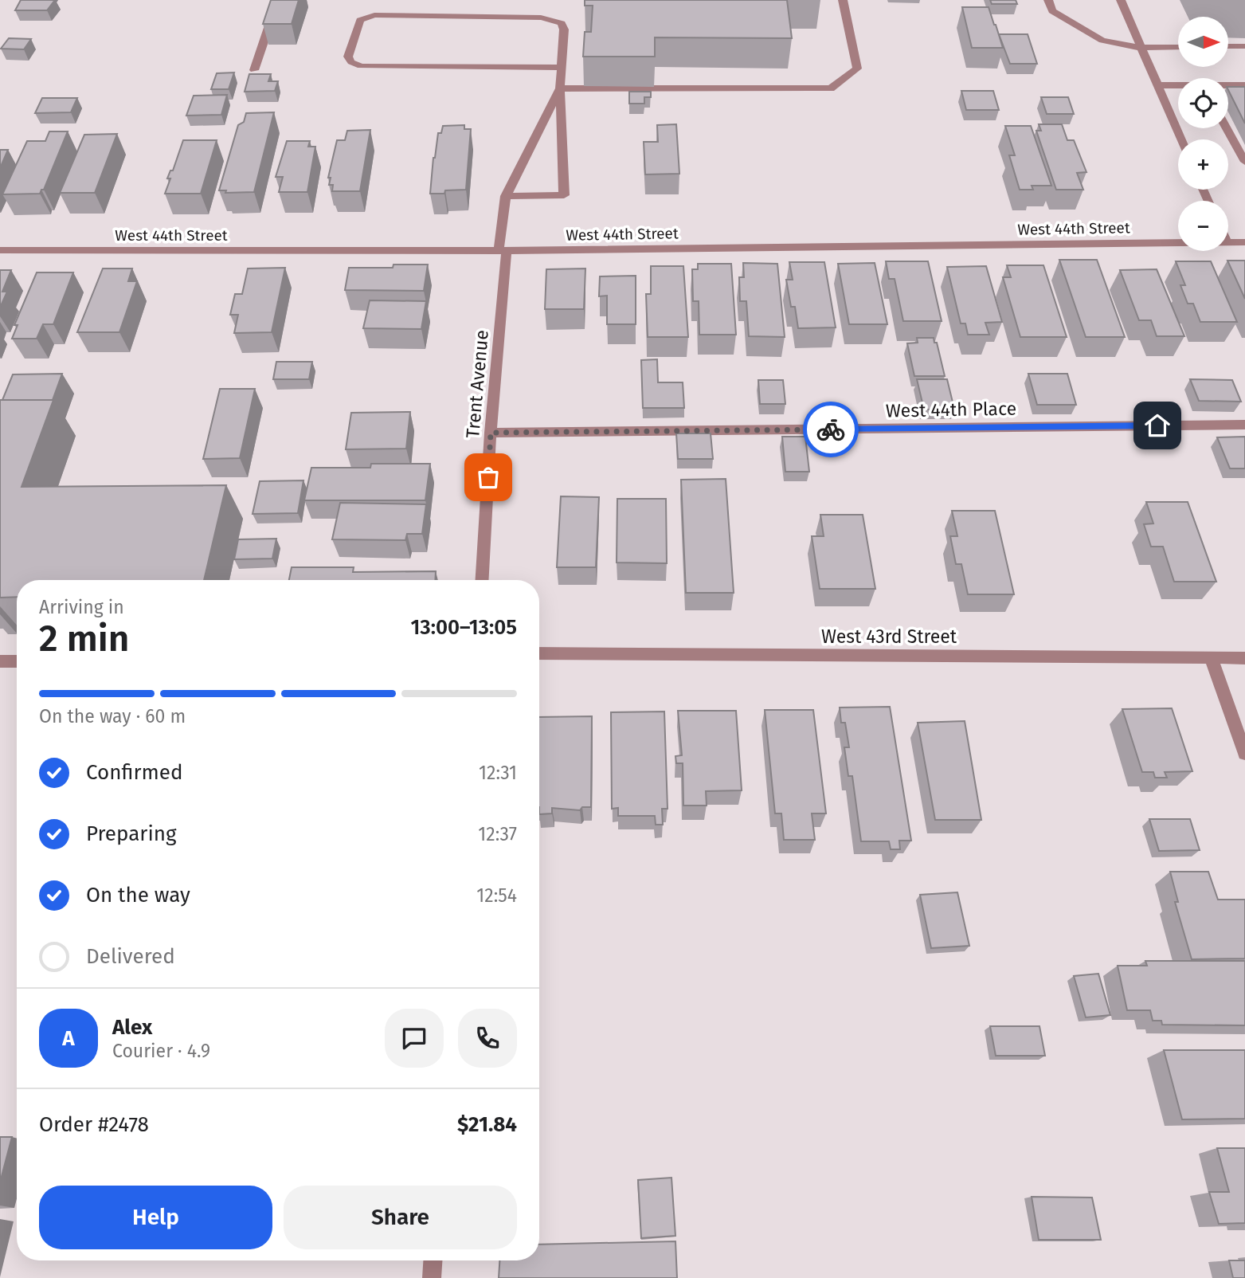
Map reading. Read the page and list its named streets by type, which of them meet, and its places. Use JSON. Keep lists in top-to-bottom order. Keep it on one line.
{"streets":{"street":["West 44th Street","Trent Avenue","West 44th Place","West 43rd Street"]},"crossings":[["West 44th Street","Trent Avenue"],["Trent Avenue","West 44th Place"]],"north":"right","page":{"map_buttons":["+","−"],"heading":["2 min","Arriving in","13:00–13:05"],"panel":["Alex","Courier · 4.9","Order #2478","$21.84"],"bar":"On the way · 60 m","list":[["Confirmed","12:31"],["Preparing","12:37"],["On the way","12:54"],"Delivered"],"round":"A","buttons":["Help","Share"]}}
